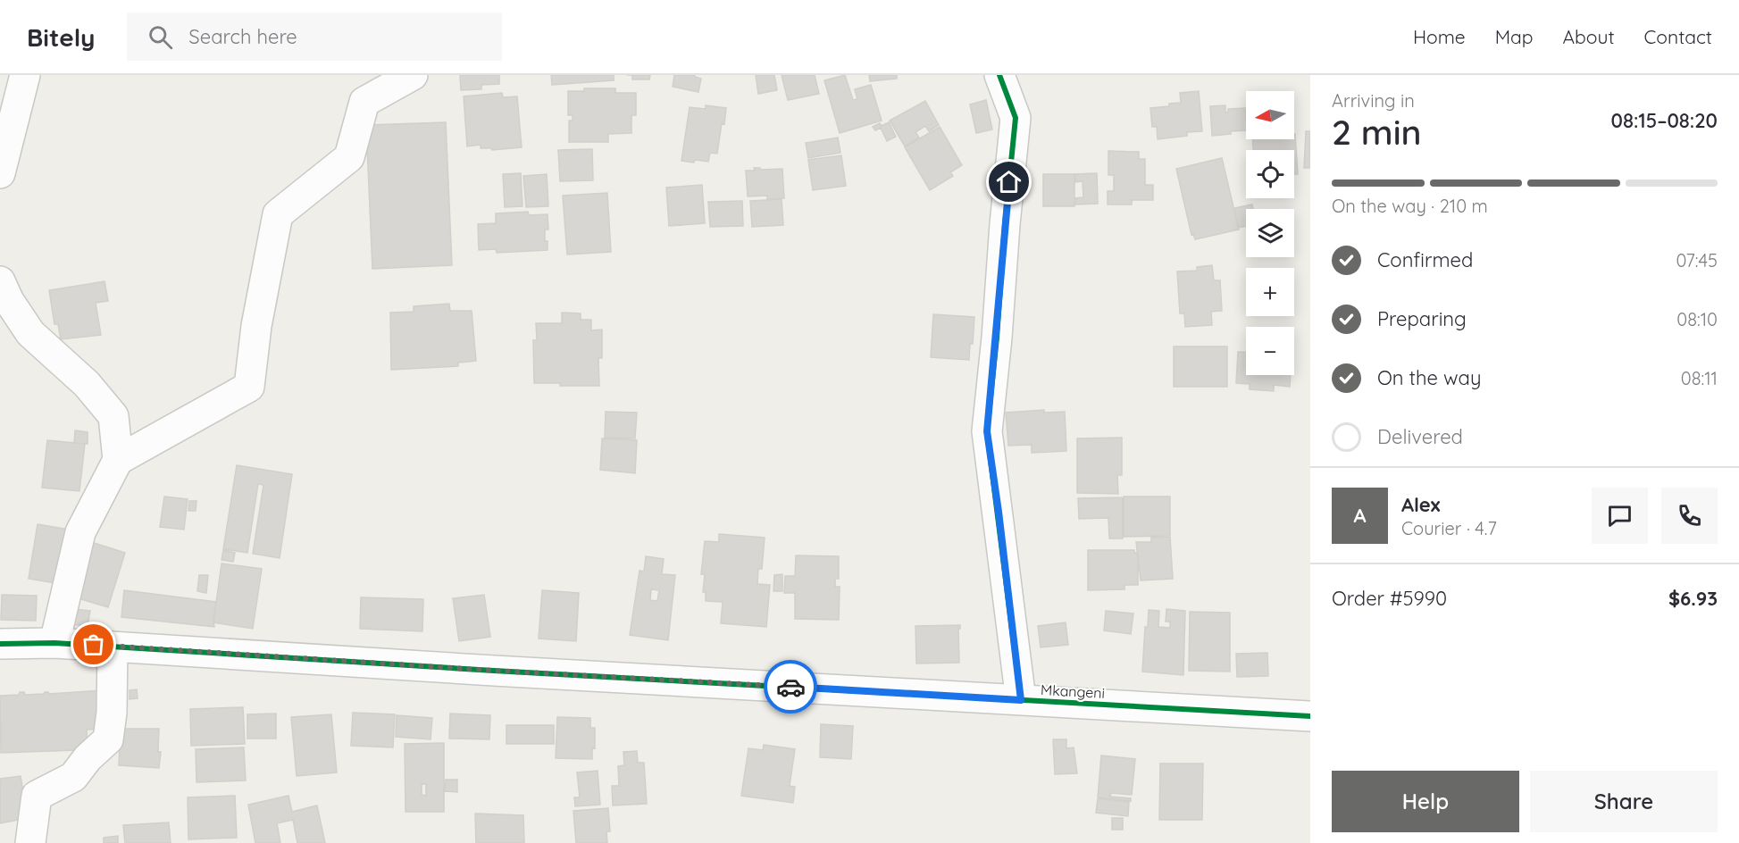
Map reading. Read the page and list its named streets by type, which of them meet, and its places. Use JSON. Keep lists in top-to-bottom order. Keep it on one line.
{"streets":{"street":["Mkangeni"]},"north":"left","page":{"header":"Bitely","search":"Search here","nav":["Home","Map","About","Contact"],"heading":["2 min","Arriving in","08:15–08:20"],"panel":["Alex","Courier · 4.7","Order #5990","$6.93"],"map_buttons":["+","−"],"bar":"On the way · 210 m","list":[["Confirmed","07:45"],["Preparing","08:10"],["On the way","08:11"],"Delivered"],"round":"A","buttons":["Help","Share"]}}
